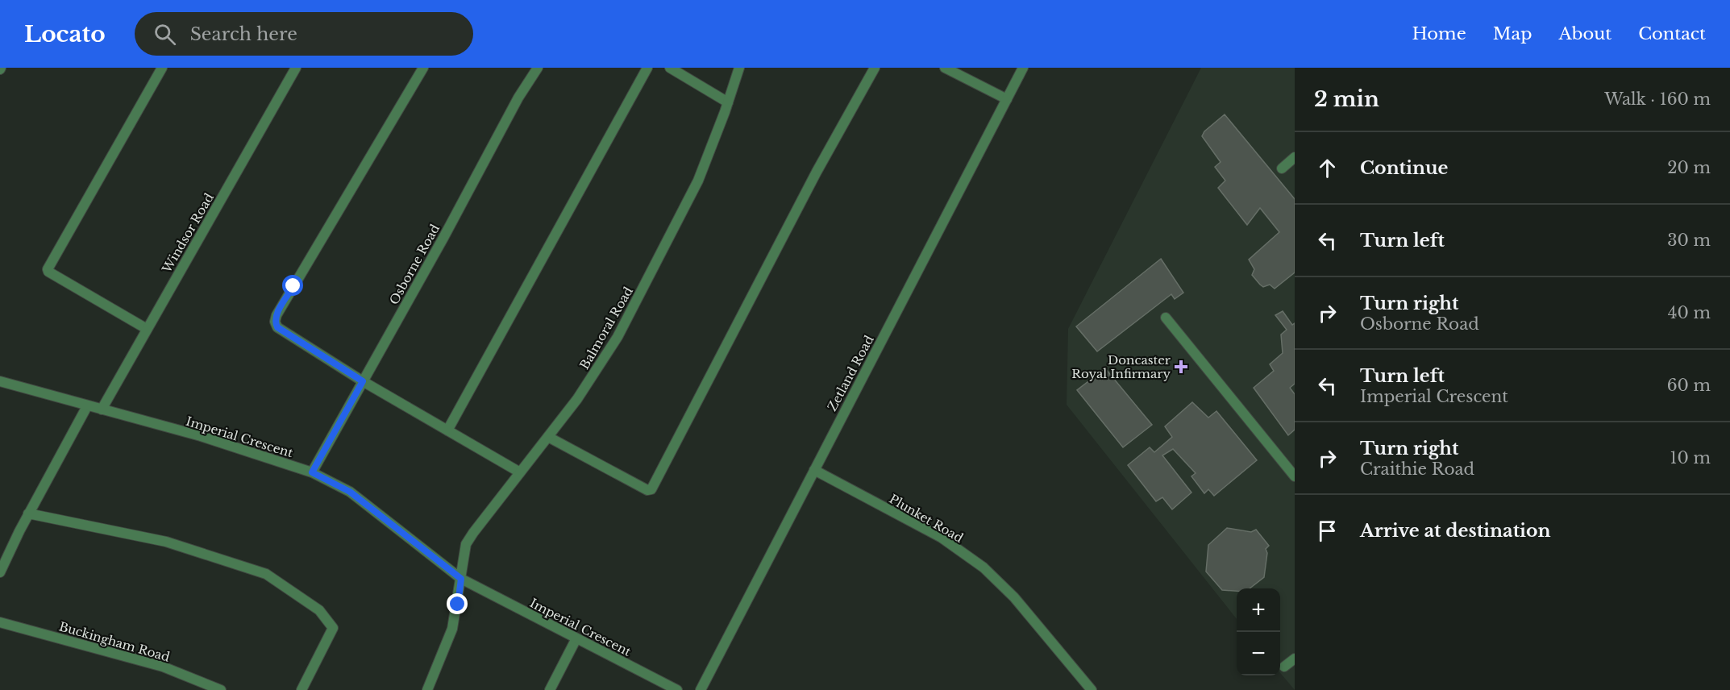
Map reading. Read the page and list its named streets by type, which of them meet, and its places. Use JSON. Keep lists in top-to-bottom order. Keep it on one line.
{"streets":{"street":["Windsor Road","Osborne Road","Balmoral Road","Zetland Road","Imperial Crescent","Plunket Road","Buckingham Road"]},"crossings":[["Windsor Road","Imperial Crescent"],["Osborne Road","Imperial Crescent"],["Balmoral Road","Imperial Crescent"],["Zetland Road","Plunket Road"]],"places":{"health":["Doncaster Royal Infirmary"]},"page":{"header":"Locato","search":"Search here","nav":["Home","Map","About","Contact"],"heading":["2 min","Walk · 160 m"],"list":[["Continue","20 m"],["Turn left","30 m"],["Turn right","Osborne Road","40 m"],["Turn left","Imperial Crescent","60 m"],["Turn right","Craithie Road","10 m"],"Arrive at destination"],"map_buttons":["+","−"]}}
